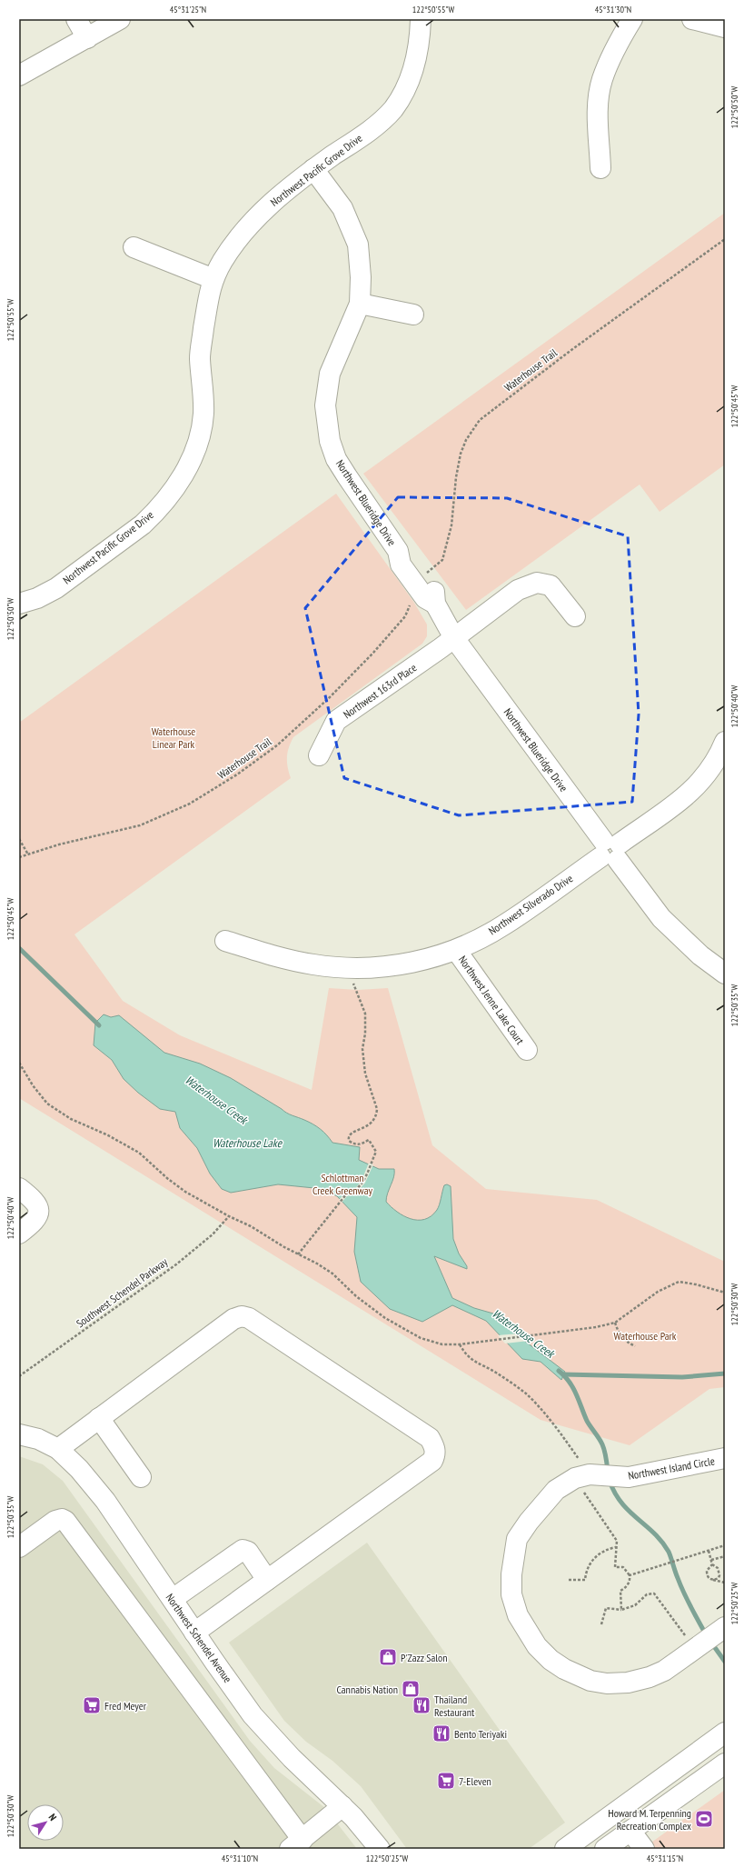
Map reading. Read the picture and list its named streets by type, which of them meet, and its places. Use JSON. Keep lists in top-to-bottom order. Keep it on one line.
{"streets":{"street":["Northwest Pacific Grove Drive","Northwest Blueridge Drive","Northwest 163rd Place","Northwest Silverado Drive","Northwest Jenne Lake Court","Northwest Island Circle","Northwest Schendel Avenue"],"path":["Waterhouse Trail","Southwest Schendel Parkway"]},"crossings":[["Northwest Pacific Grove Drive","Northwest Blueridge Drive"],["Northwest Blueridge Drive","Northwest 163rd Place"],["Northwest Blueridge Drive","Northwest Silverado Drive"],["Northwest Silverado Drive","Northwest Jenne Lake Court"]],"water":["Waterhouse Creek","Waterhouse Lake"],"parks":["Waterhouse Linear Park","Schlottman Creek Greenway","Waterhouse Park"],"places":{"shop":["P'Zazz Salon","Cannabis Nation"],"supermarket":["Fred Meyer","7-Eleven"],"restaurant":["Thailand Restaurant","Bento Teriyaki"],"sports":["Howard M. Terpenning Recreation Complex"]},"north":"top right","coordinates":["45°31'25\"N","122°50'55\"W","45°31'30\"N","122°50'50\"W","122°50'45\"W","122°50'40\"W","122°50'35\"W","122°50'30\"W","122°50'25\"W","45°31'10\"N","45°31'15\"N"]}
